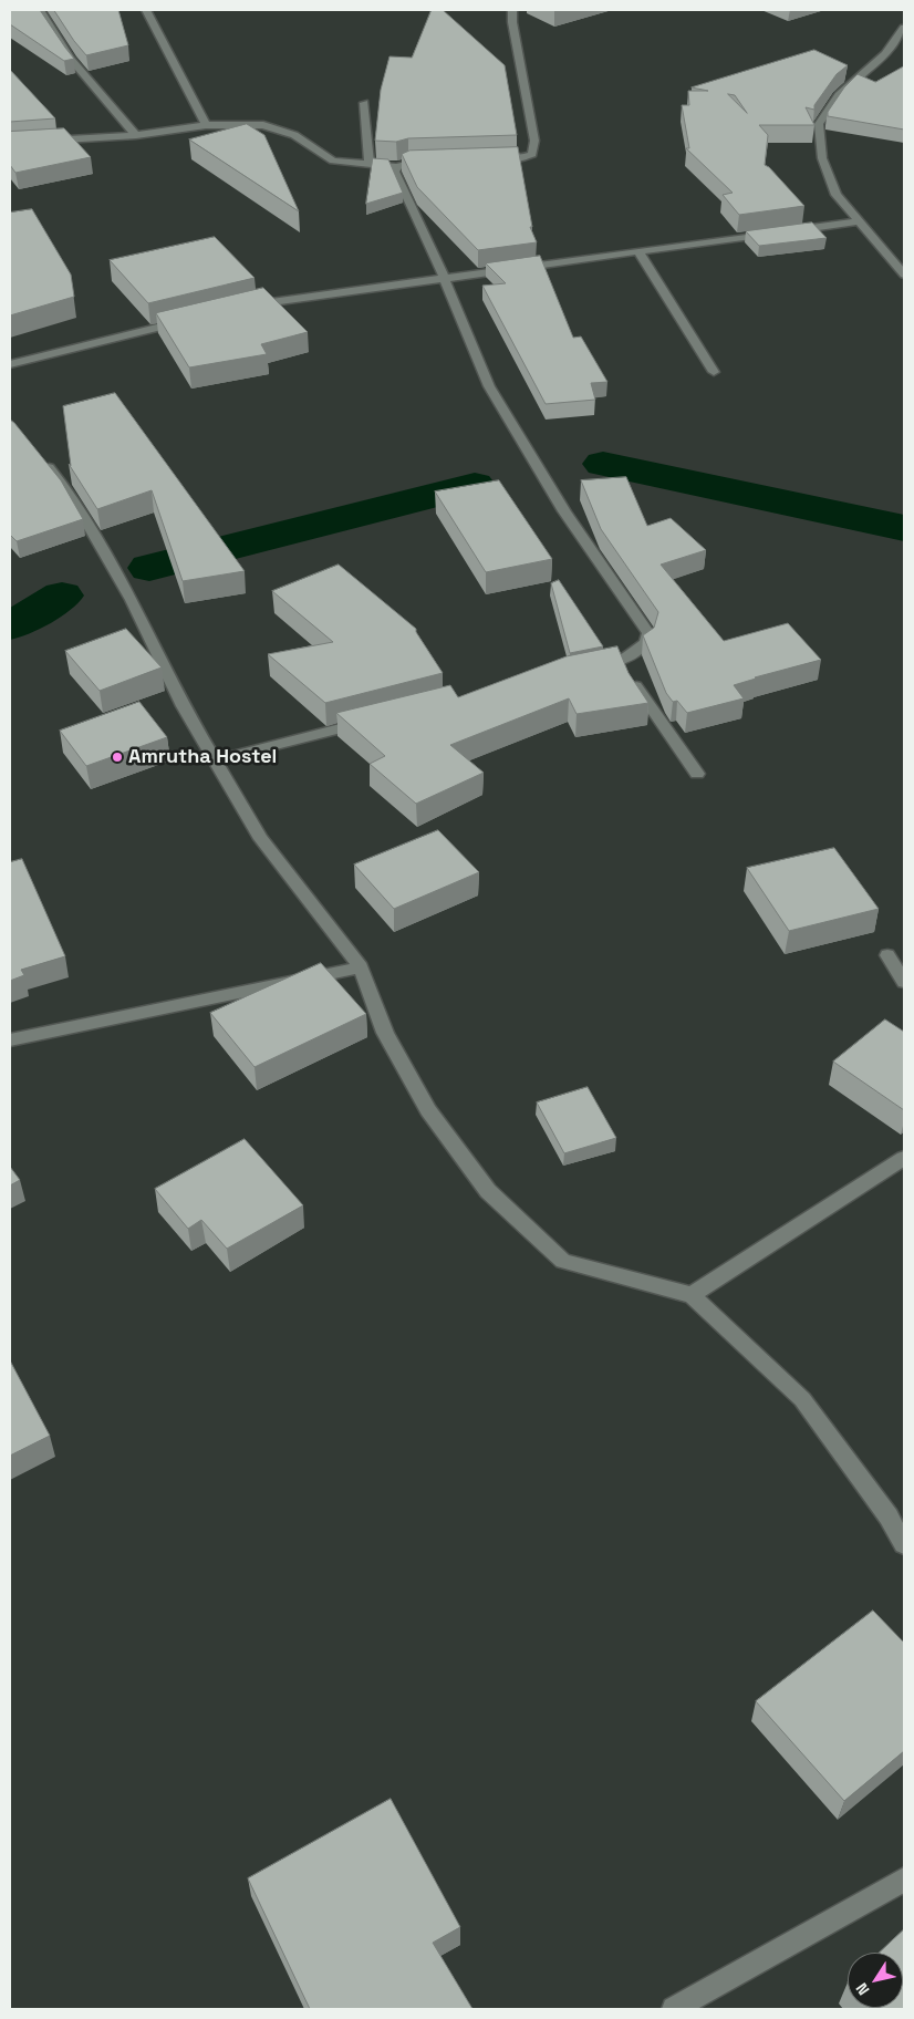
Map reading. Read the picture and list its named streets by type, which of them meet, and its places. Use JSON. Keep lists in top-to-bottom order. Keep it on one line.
{"places":["Amrutha Hostel"],"north":"bottom left"}
